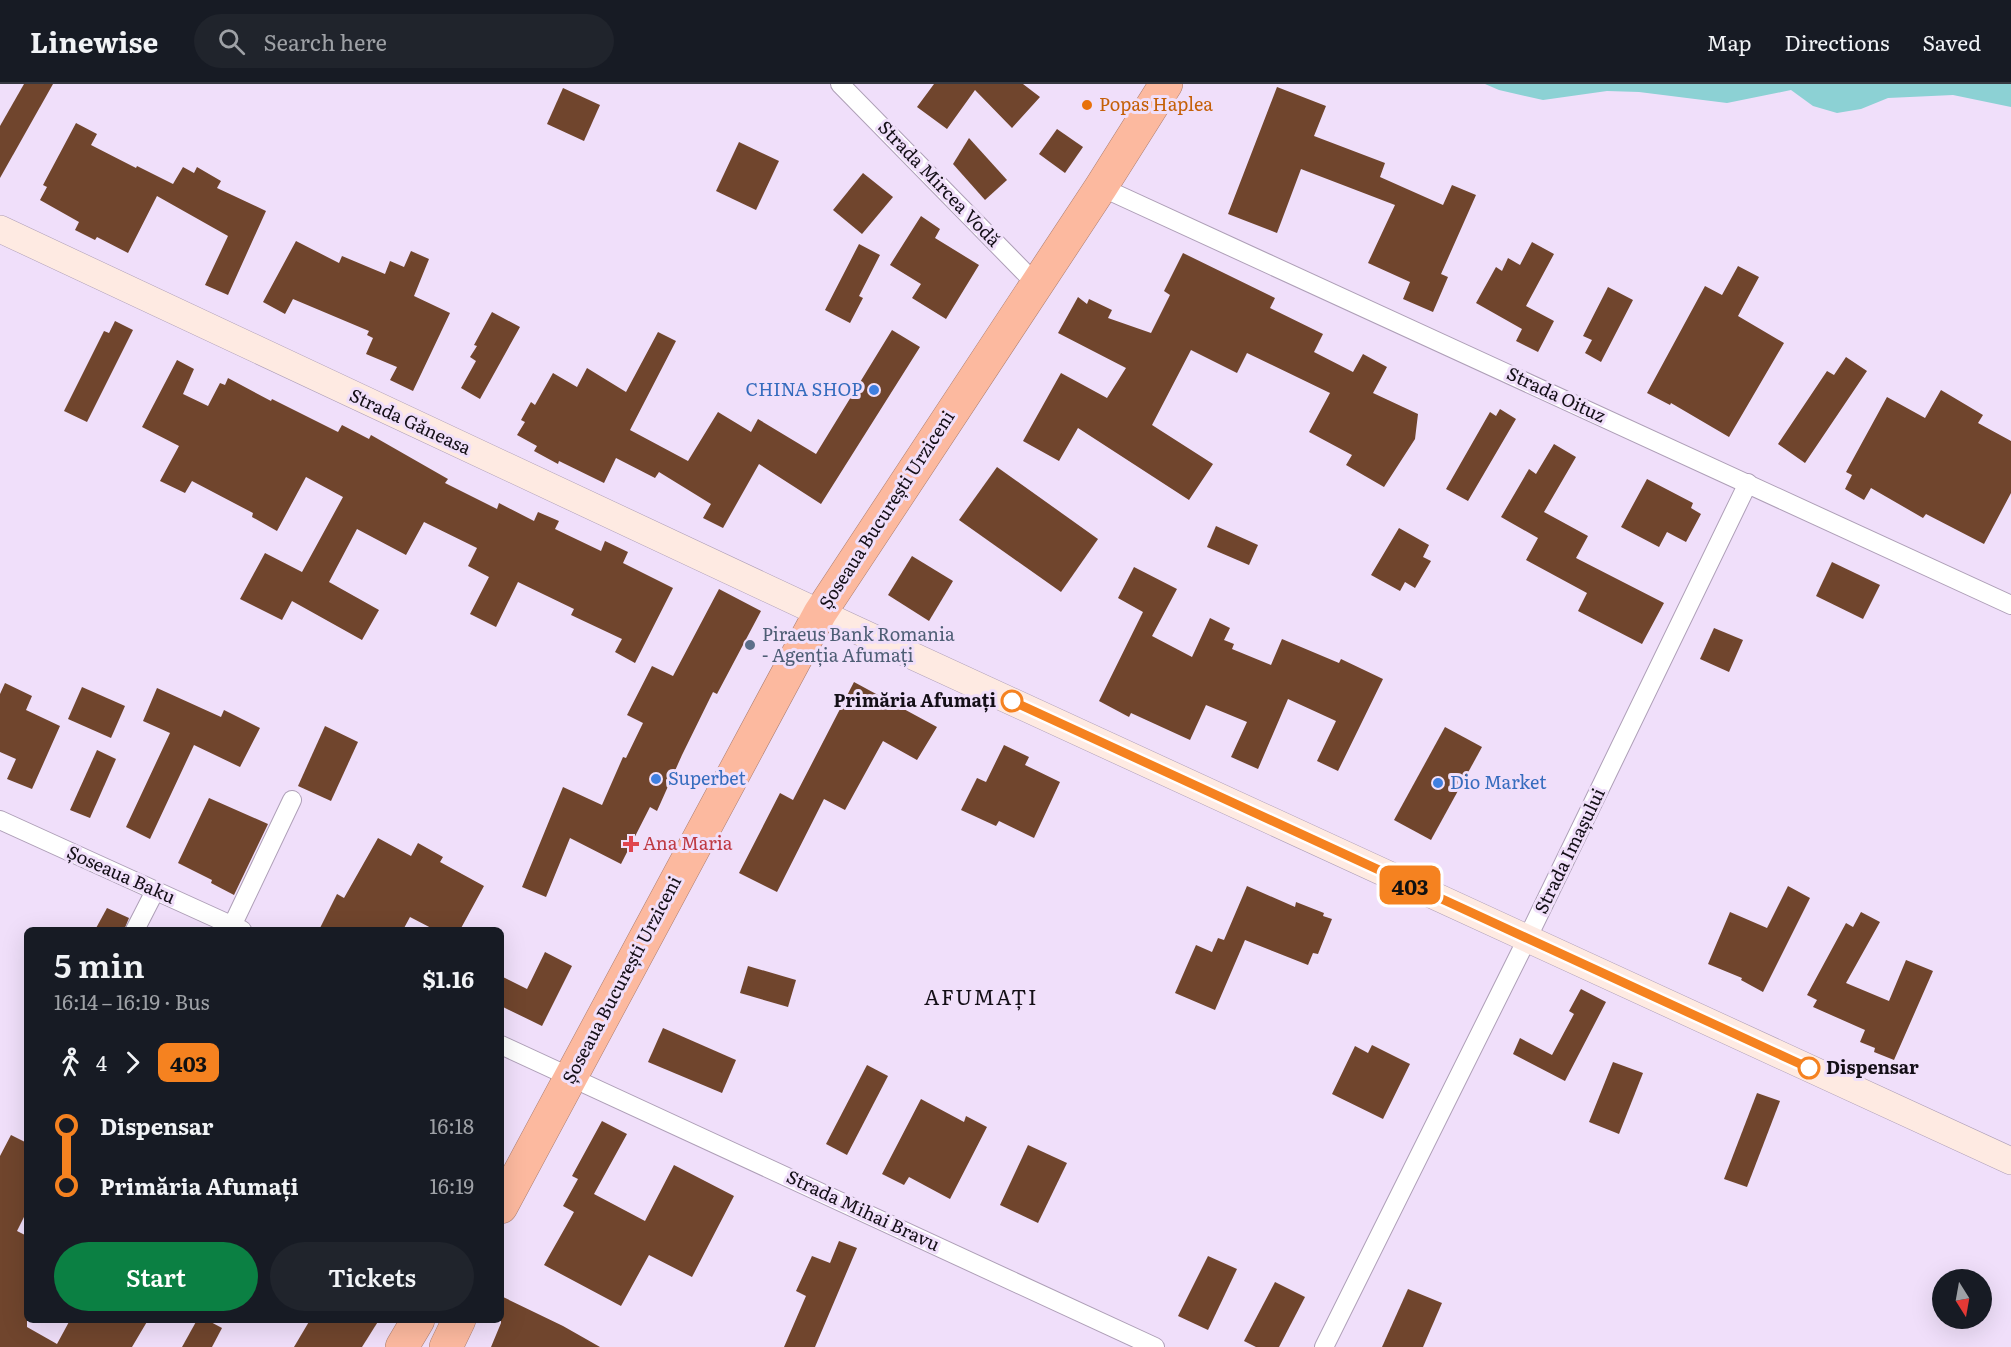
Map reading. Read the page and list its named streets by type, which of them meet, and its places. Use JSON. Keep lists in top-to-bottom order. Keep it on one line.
{"streets":{"highway":["Șoseaua București Urziceni"],"main road":["Strada Găneasa"],"street":["Strada Mircea Vodă","Strada Oituz","Strada Imașului","Șoseaua Baku","Strada Mihai Bravu"]},"crossings":[["Strada Mircea Vodă","Șoseaua București Urziceni"],["Strada Oituz","Șoseaua București Urziceni"],["Strada Oituz","Strada Imașului"],["Strada Găneasa","Șoseaua București Urziceni"],["Strada Găneasa","Strada Imașului"],["Șoseaua București Urziceni","Strada Mihai Bravu"]],"districts":["AFUMAȚI"],"places":{"other":["Popas Haplea","CHINA SHOP","Piraeus Bank Romania - Agenția Afumați","Primăria Afumați","Superbet","Dio Market","Dispensar"],"health":["Ana Maria"]},"lines":["bus line 403"],"north":"bottom","page":{"header":"Linewise","search":"Search here","nav":["Map","Directions","Saved"],"on_map":"403","heading":["5 min","16:14 – 16:19 · Bus","$1.16"],"legs":["4","403"],"list":[{"name":"Dispensar","value":"16:18"},{"name":"Primăria Afumați","value":"16:19"}],"buttons":["Start","Tickets"]}}
